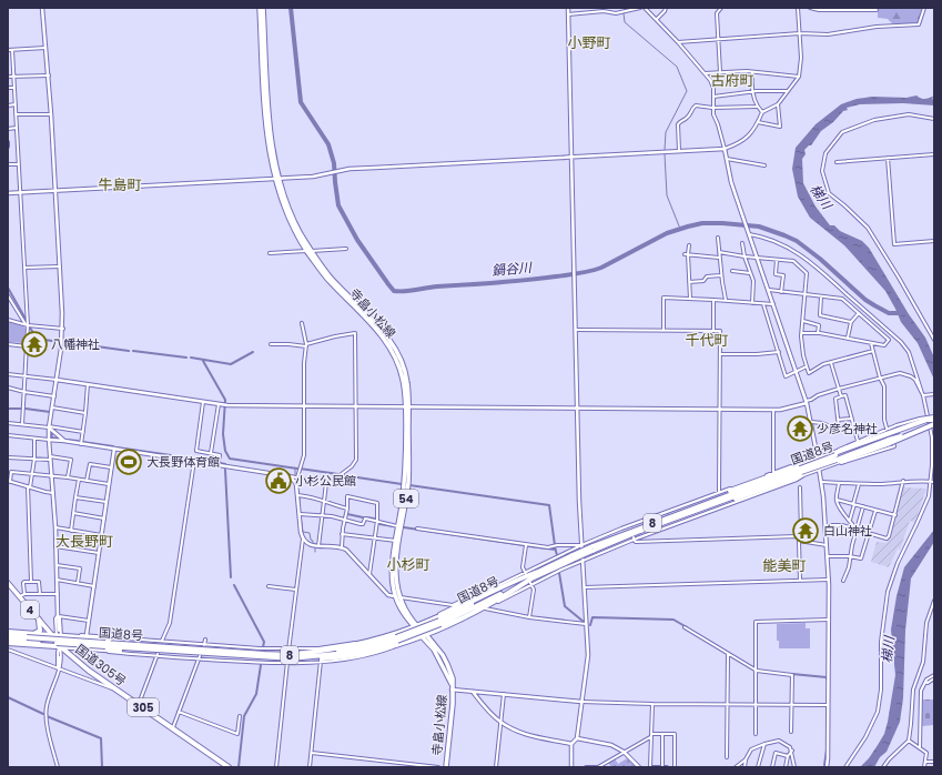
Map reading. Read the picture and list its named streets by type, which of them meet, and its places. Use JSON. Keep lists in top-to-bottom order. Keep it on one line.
{"streets":{"highway":["国道8号","8","国道305号","305"],"main road":["寺畠小松線","54","4"]},"crossings":[["寺畠小松線","8"],["国道8号","8"],["8","4"],["8","国道305号"],["4","国道305号"]],"districts":["小野町","古府町","牛島町","千代町","大長野町","小杉町","能美町"],"water":["梯川","鍋谷川"],"places":{"temple":["八幡神社","少彦名神社","白山神社"],"sports":["大長野体育館"],"public building":["小杉公民館"]}}
